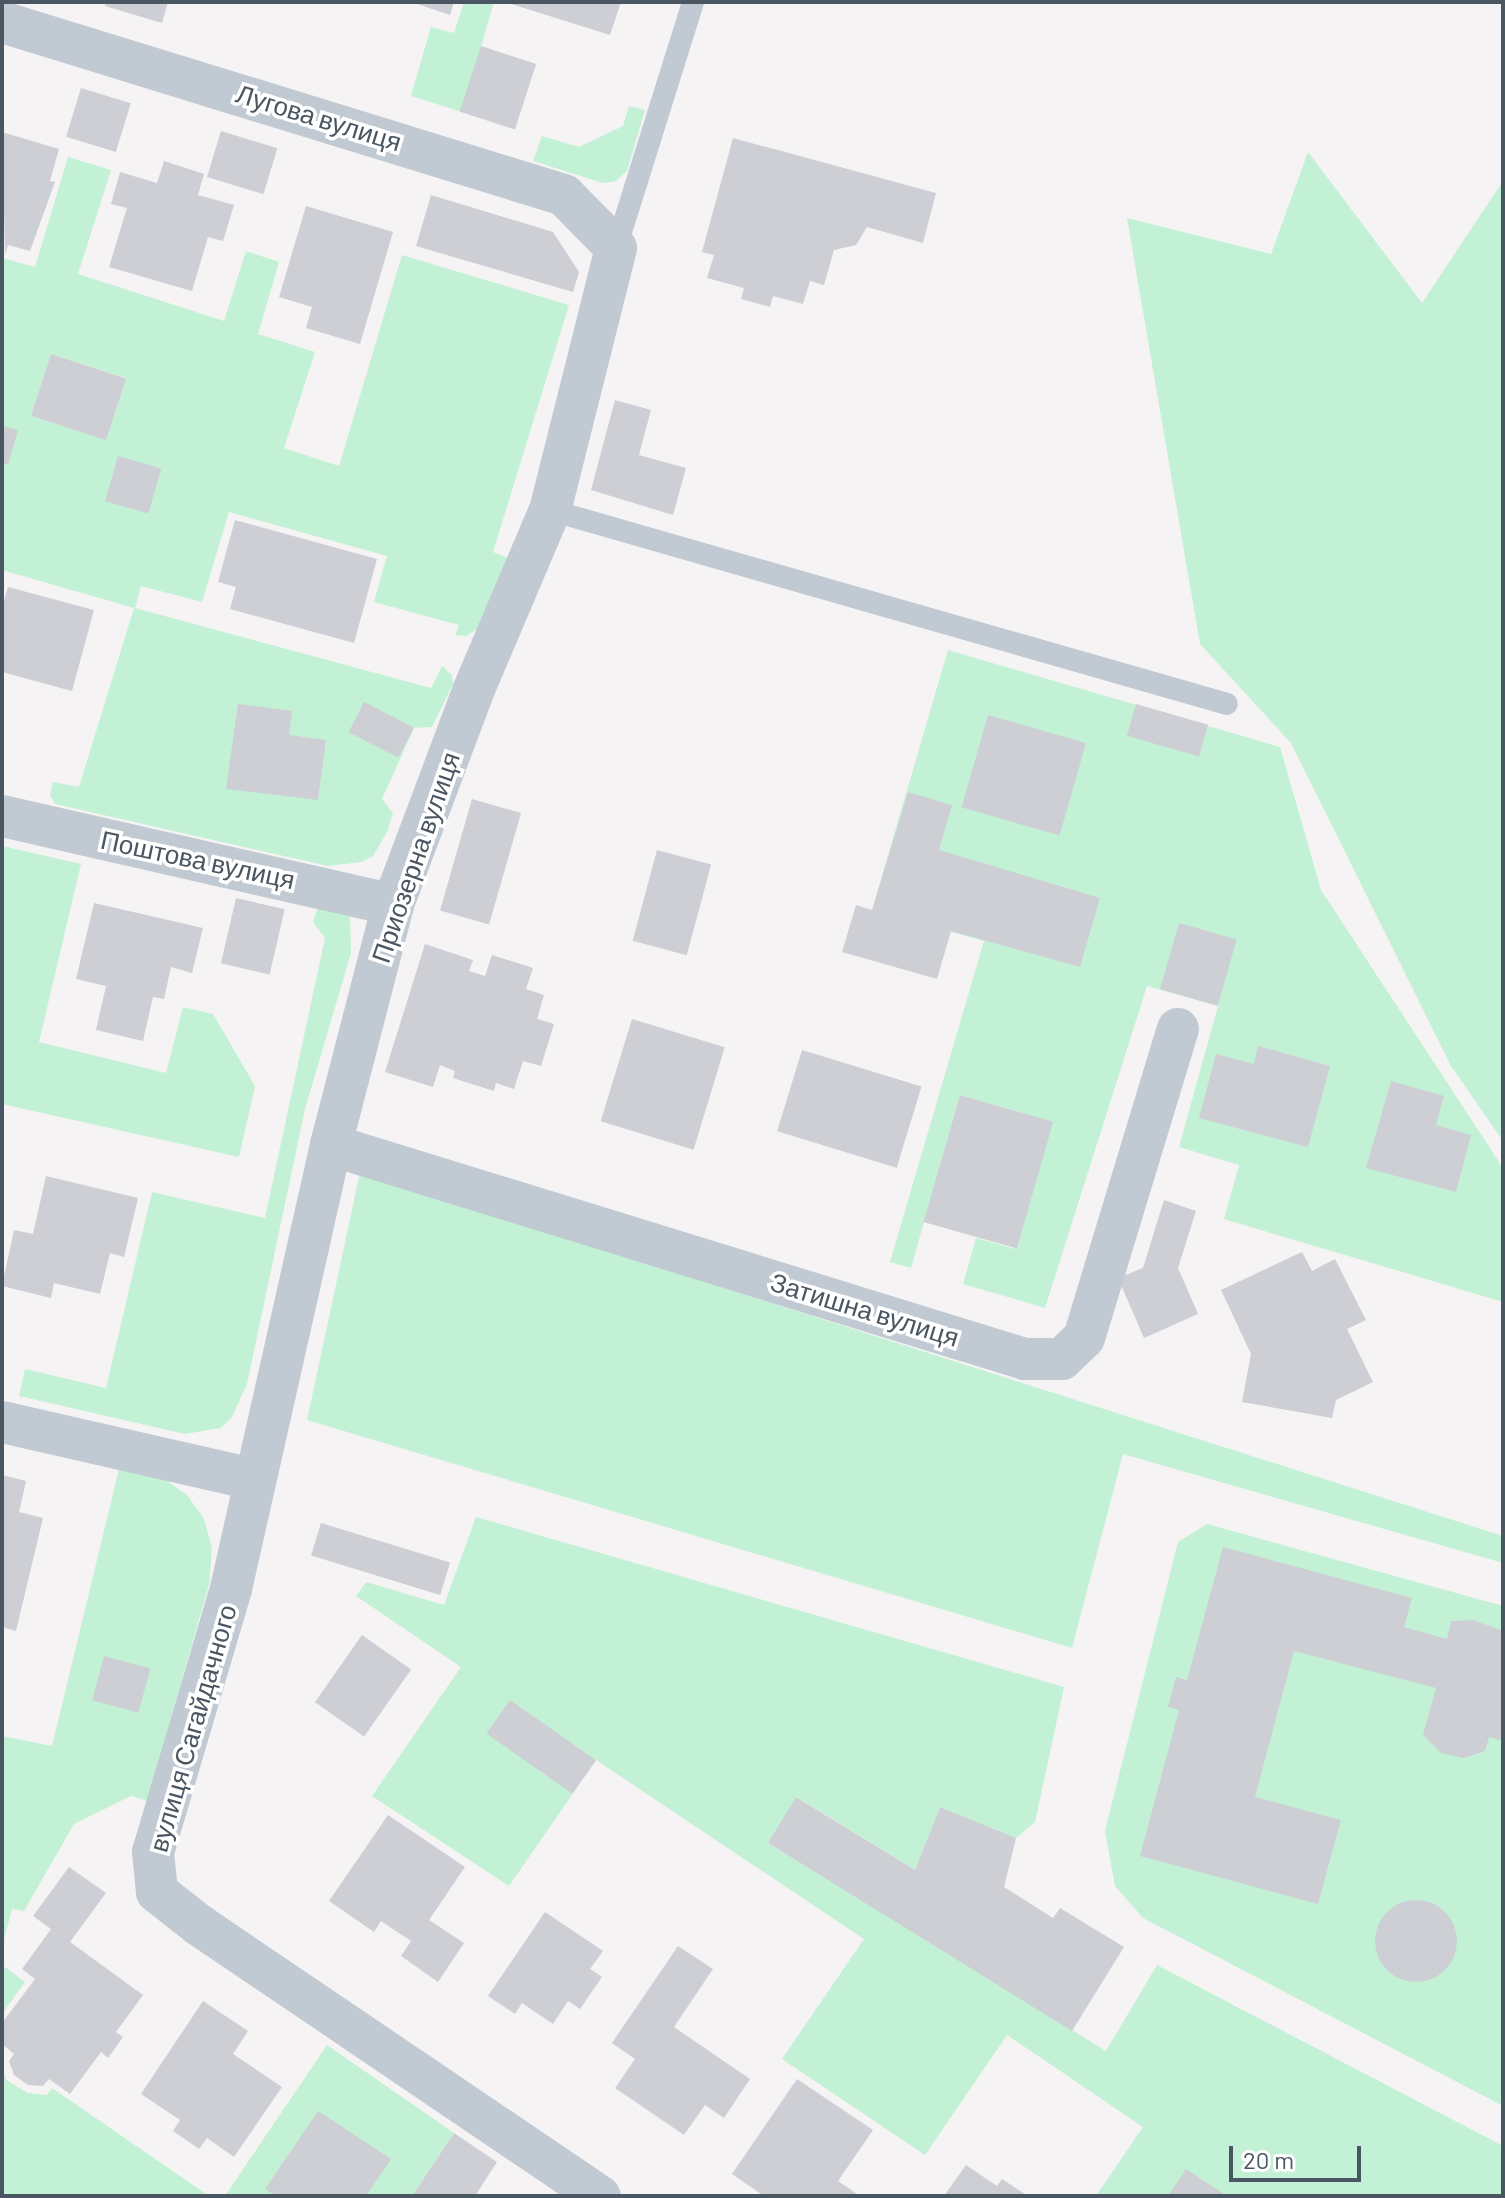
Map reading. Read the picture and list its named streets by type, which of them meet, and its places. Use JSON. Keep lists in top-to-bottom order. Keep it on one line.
{"streets":{"street":["Лугова вулиця","Приозерна вулиця","Поштова вулиця","Затишна вулиця","вулиця Сагайдачного"]},"crossings":[["Лугова вулиця","Приозерна вулиця"],["Приозерна вулиця","Поштова вулиця"],["Приозерна вулиця","Затишна вулиця"],["Приозерна вулиця","вулиця Сагайдачного"]],"scale_bar":"20 m"}
